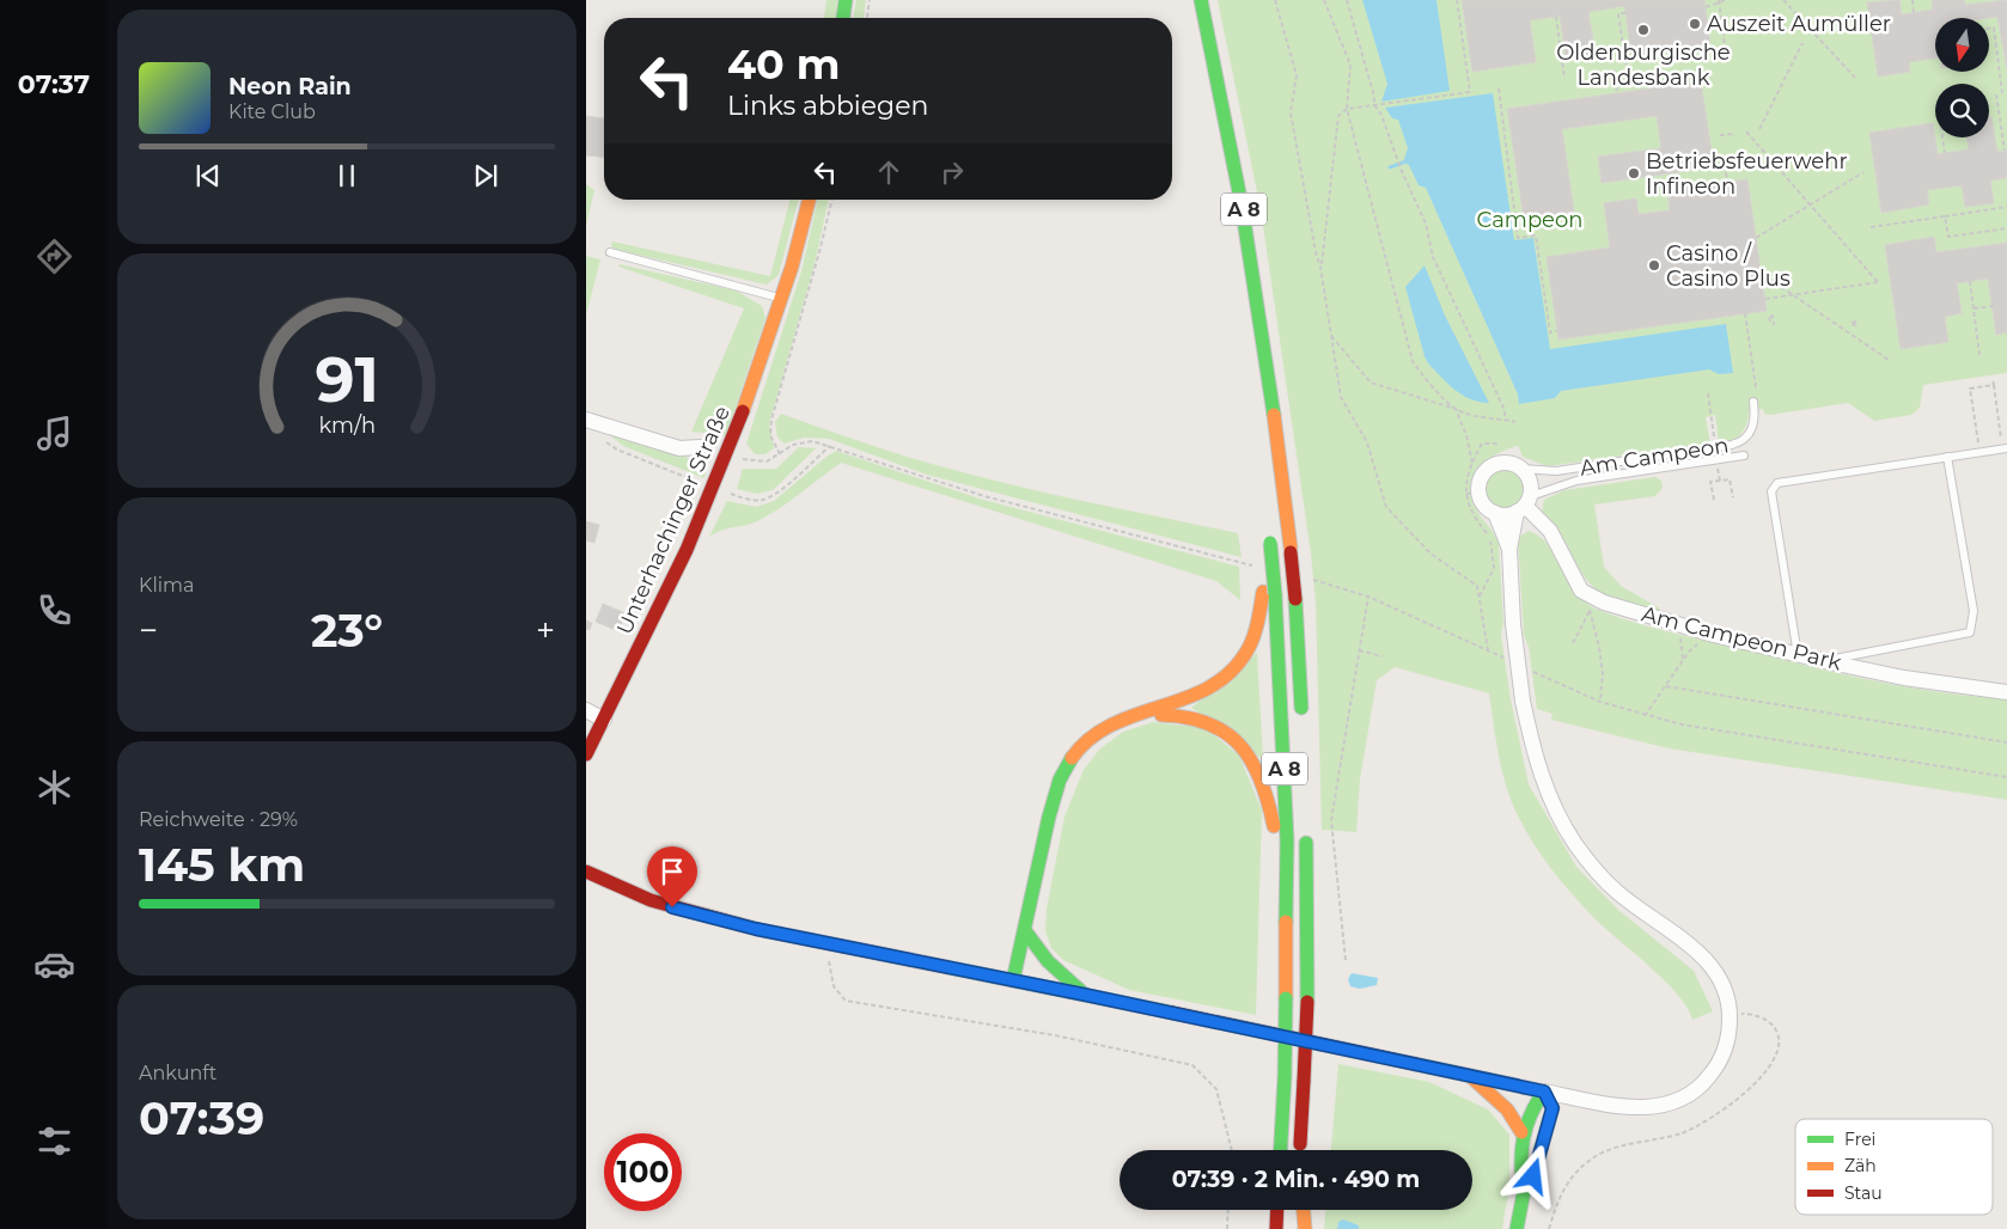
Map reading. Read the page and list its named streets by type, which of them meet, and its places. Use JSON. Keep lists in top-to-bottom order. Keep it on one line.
{"streets":{"main road":["A 8","Unterhachinger Straße"],"street":["Am Campeon Park"],"lane":["Am Campeon"]},"parks":["Campeon"],"places":["Auszeit Aumüller","Oldenburgische Landesbank","Betriebsfeuerwehr Infineon","Casino / Casino Plus"],"legend":["Frei","Zäh","Stau"],"north":"bottom","page":{"tabs":"07:37","turn":["40 m","Links abbiegen"],"song":["Neon Rain","Kite Club"],"tile":["Klima",["Reichweite · 29%","145 km"],["Ankunft","07:39"]],"heat":["−","23°","+"],"limit":"100","trip":"07:39 · 2 Min. · 490 m","gauge":["91","km/h"]}}
